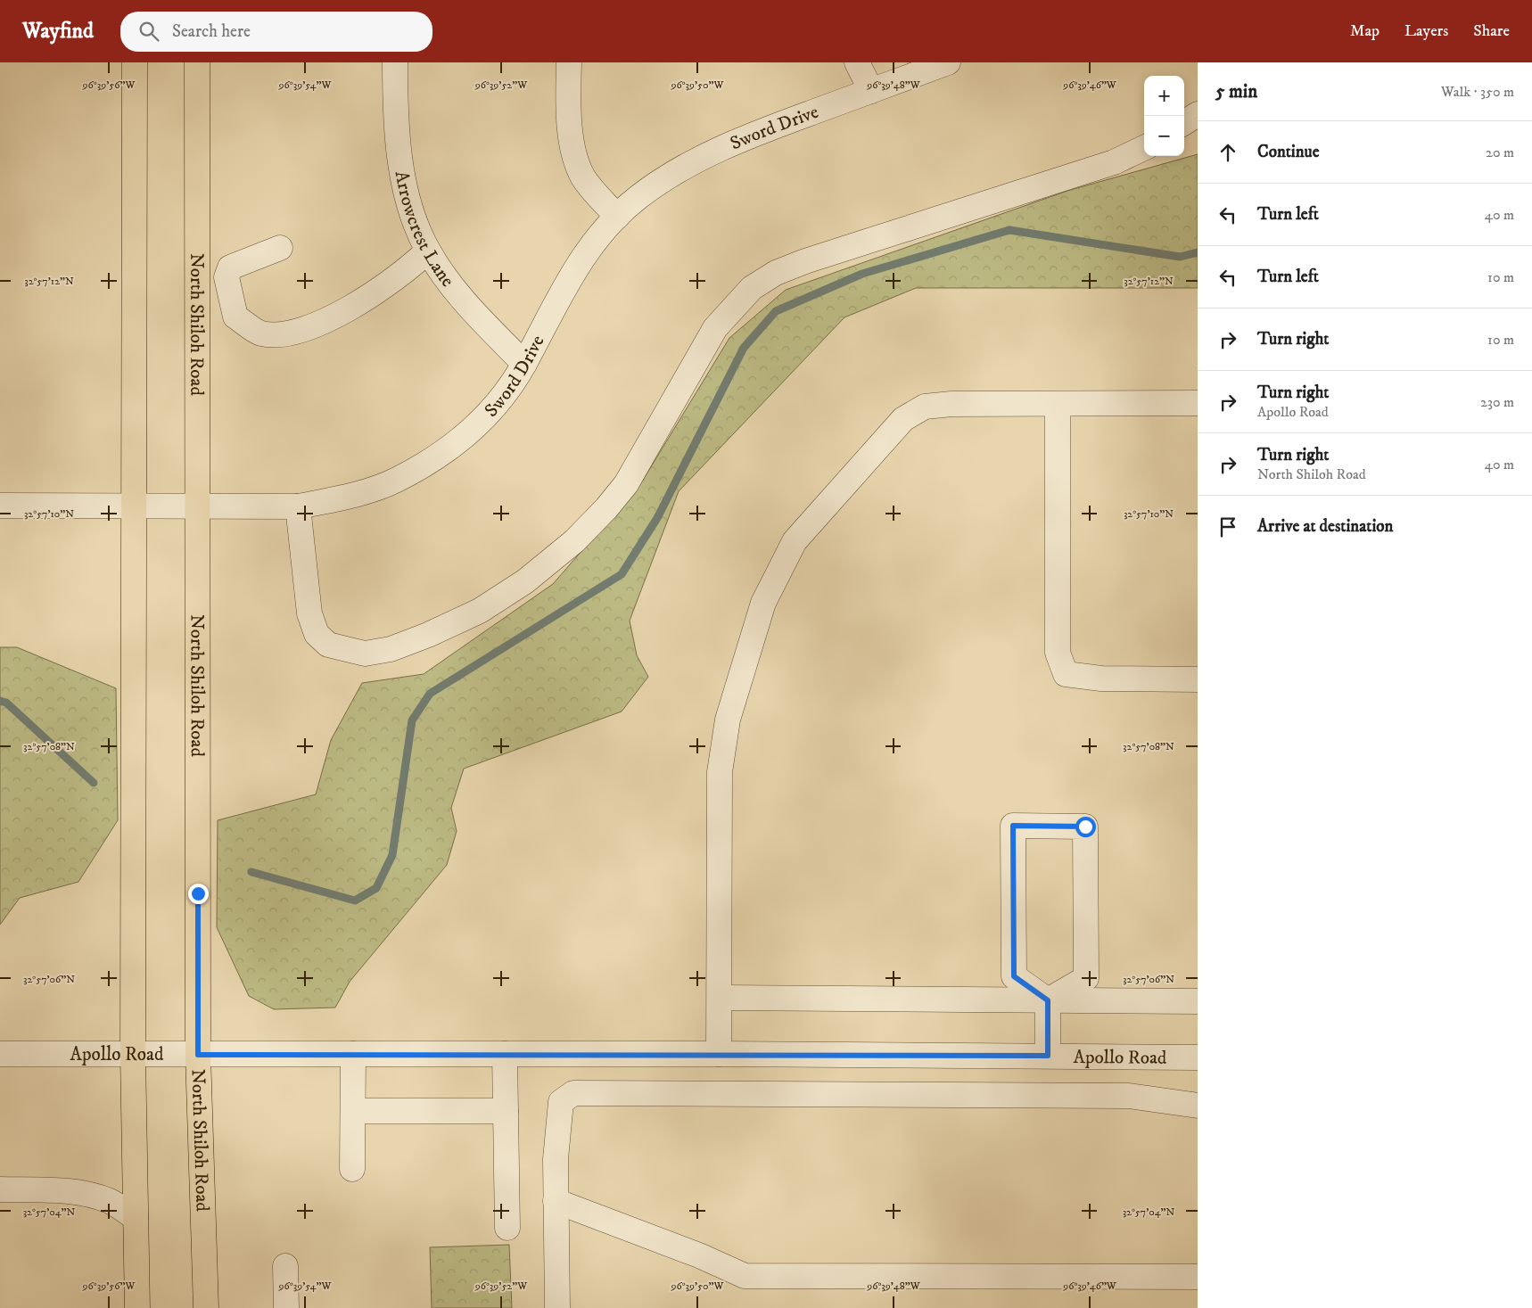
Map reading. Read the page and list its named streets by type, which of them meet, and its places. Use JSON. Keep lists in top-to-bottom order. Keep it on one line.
{"streets":{"main road":["North Shiloh Road"],"street":["Sword Drive","Arrowcrest Lane","Apollo Road"]},"crossings":[["Sword Drive","Arrowcrest Lane"],["Sword Drive","North Shiloh Road"],["North Shiloh Road","Apollo Road"]],"page":{"header":"Wayfind","search":"Search here","nav":["Map","Layers","Share"],"heading":["5 min","Walk · 350 m"],"map_buttons":["+","−"],"list":[["Continue","20 m"],["Turn left","40 m"],["Turn left","10 m"],["Turn right","10 m"],["Turn right","Apollo Road","230 m"],["Turn right","North Shiloh Road","40 m"],"Arrive at destination"]},"coordinates":["96°39'56\"W","96°39'54\"W","96°39'52\"W","96°39'50\"W","96°39'48\"W","96°39'46\"W","32°57'12\"N","32°57'10\"N","32°57'08\"N","32°57'06\"N","32°57'04\"N"]}
